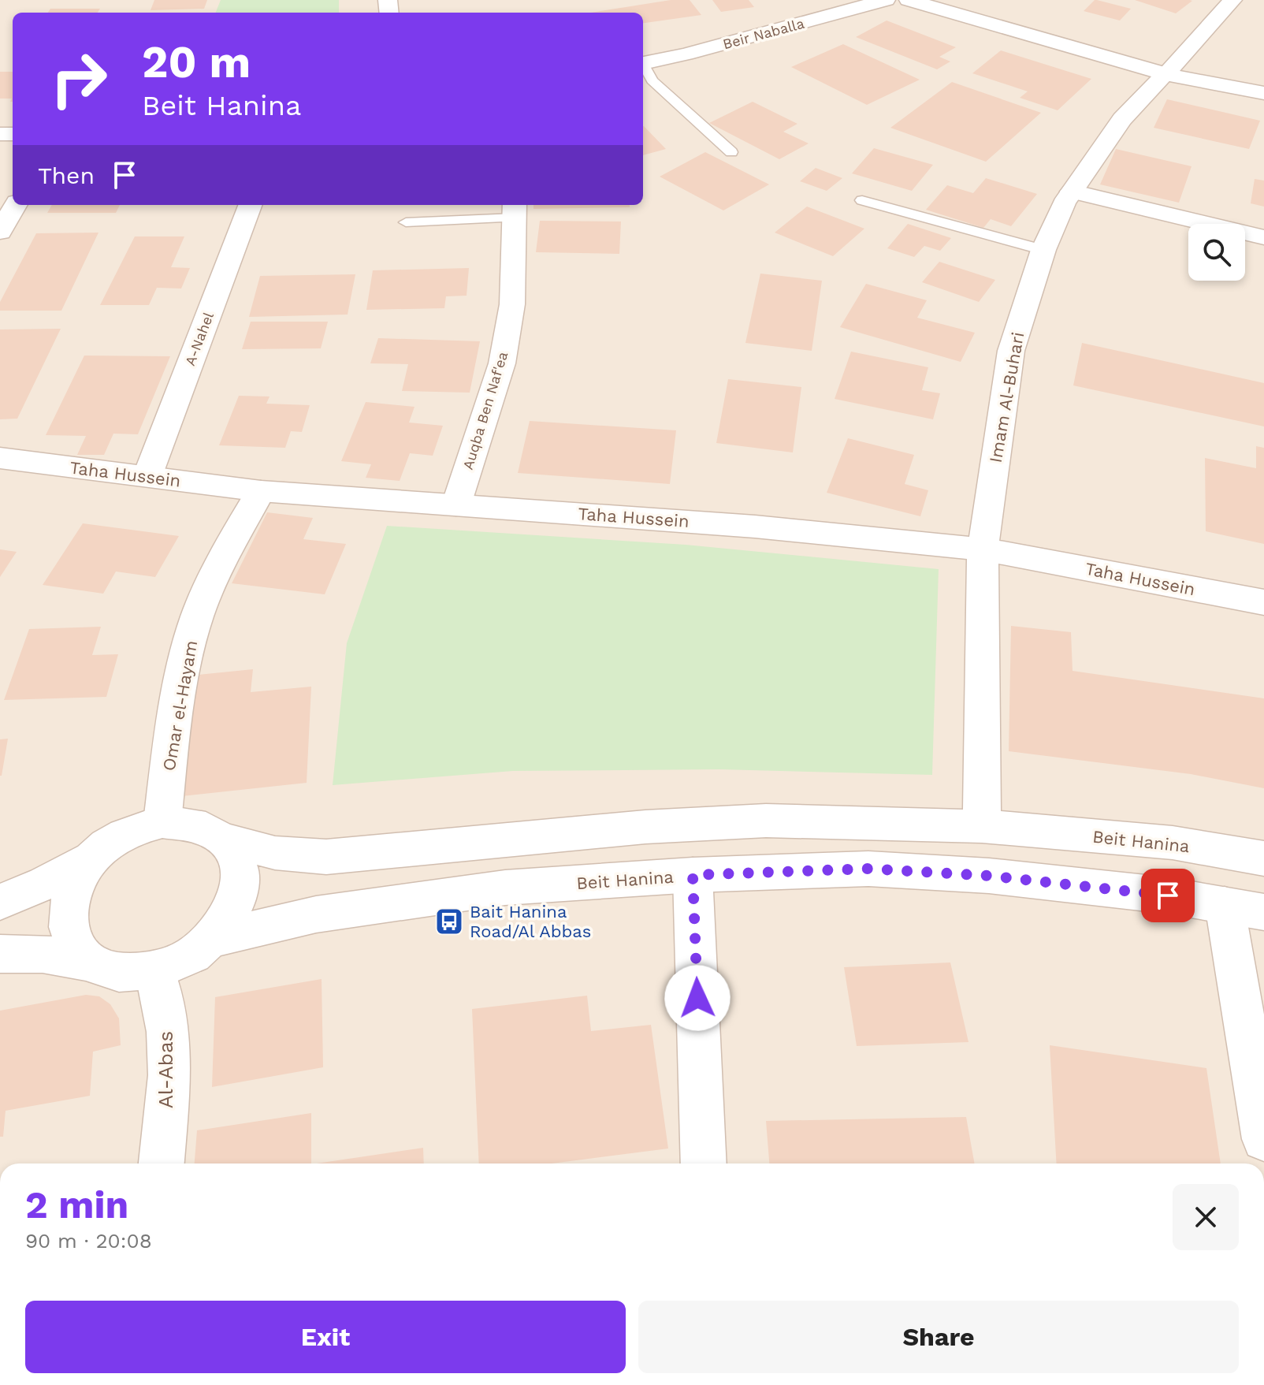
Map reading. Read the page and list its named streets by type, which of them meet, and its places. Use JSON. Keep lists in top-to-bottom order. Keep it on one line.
{"streets":{"street":["Beir Naballa","A-Nahel","Imam Al-Buhari","Auqba Ben Naf'ea","Taha Hussein","Omar el-Hayam","Beit Hanina","Al-Abas"]},"crossings":[["A-Nahel","Taha Hussein"],["Imam Al-Buhari","Taha Hussein"],["Imam Al-Buhari","Beit Hanina"],["Auqba Ben Naf'ea","Taha Hussein"],["Taha Hussein","Omar el-Hayam"],["Omar el-Hayam","Beit Hanina"],["Omar el-Hayam","Al-Abas"],["Beit Hanina","Al-Abas"]],"places":{"bus stop":["Bait Hanina Road/Al Abbas"]},"page":{"turn":["20 m","Beit Hanina"],"then":"Then","heading":["2 min","90 m · 20:08"],"buttons":["Exit","Share"]}}
